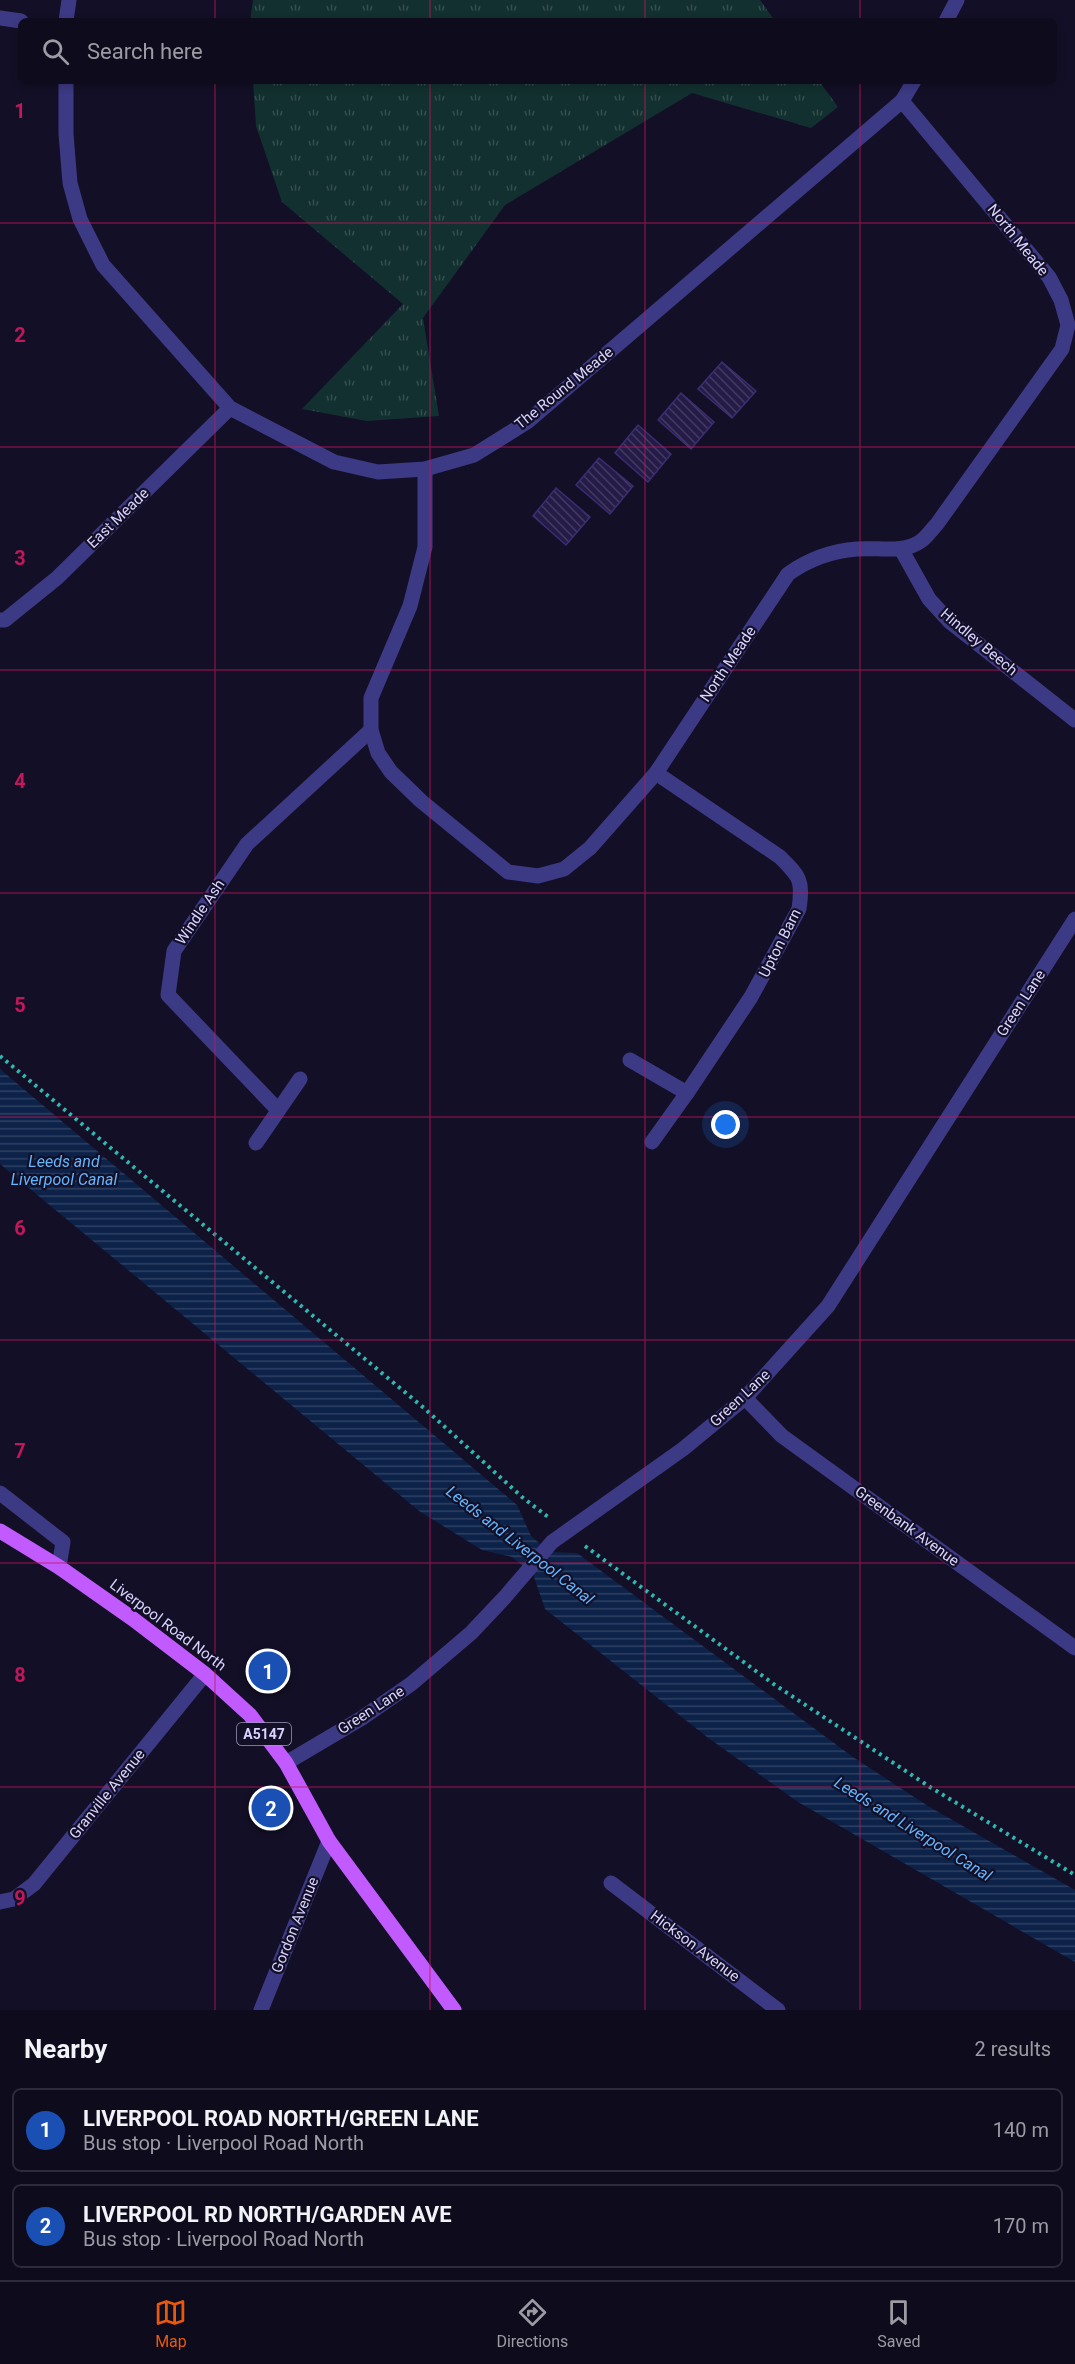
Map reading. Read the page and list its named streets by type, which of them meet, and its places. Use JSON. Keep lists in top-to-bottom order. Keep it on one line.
{"streets":{"main road":["Liverpool Road North","A5147"],"street":["North Meade","The Round Meade","East Meade","Hindley Beech","Windle Ash","Upton Barn","Green Lane","Greenbank Avenue","Granville Avenue","Gordon Avenue","Hickson Avenue"]},"crossings":[["North Meade","The Round Meade"],["North Meade","Hindley Beech"],["North Meade","Windle Ash"],["North Meade","Upton Barn"],["The Round Meade","East Meade"],["Green Lane","Greenbank Avenue"],["Green Lane","Liverpool Road North"],["Liverpool Road North","Granville Avenue"],["Liverpool Road North","Gordon Avenue"]],"water":["Leeds and Liverpool Canal"],"page":{"search":"Search here","pins":["1","2"],"heading":["Nearby","2 results"],"list":[{"mark":"1","name":"LIVERPOOL ROAD NORTH/GREEN LANE","note":"Bus stop · Liverpool Road North","value":"140 m"},{"mark":"2","name":"LIVERPOOL RD NORTH/GARDEN AVE","note":"Bus stop · Liverpool Road North","value":"170 m"}],"nav":["Map","Directions","Saved"]},"grid":{"rows":["1","2","3","4","5","6","7","8","9"]}}
